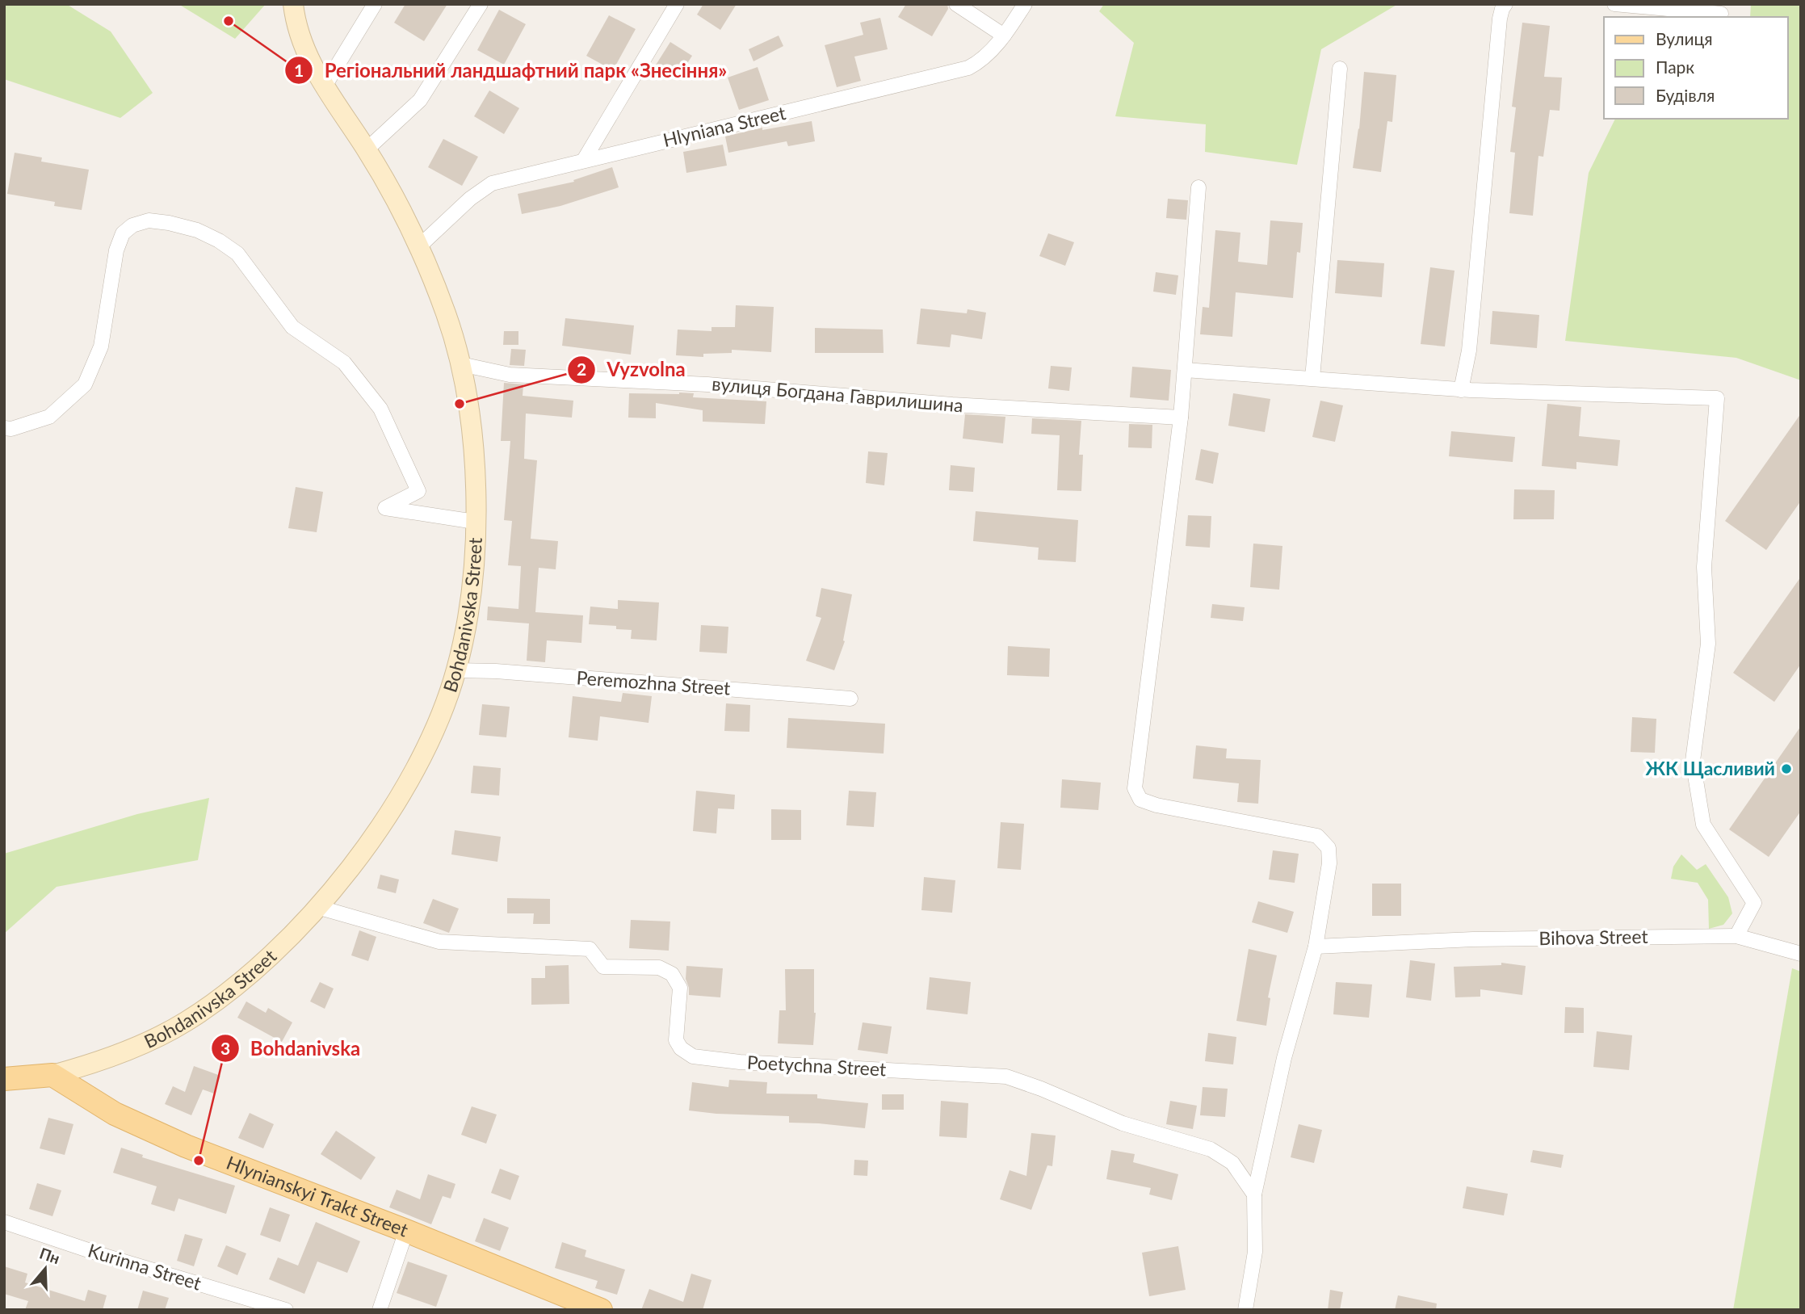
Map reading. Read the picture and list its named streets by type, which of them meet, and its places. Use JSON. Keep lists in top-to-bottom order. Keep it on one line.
{"streets":{"main road":["Bohdanivska Street","Hlynianskyi Trakt Street"],"street":["Hlyniana Street","вулиця Богдана Гаврилишина","Peremozhna Street","Bihova Street","Poetychna Street","Kurinna Street"]},"crossings":[["Hlyniana Street","Bohdanivska Street"],["вулиця Богдана Гаврилишина","Bohdanivska Street"],["Bohdanivska Street","Peremozhna Street"],["Bohdanivska Street","Poetychna Street"],["Bohdanivska Street","Hlynianskyi Trakt Street"]],"places":["Регіональний ландшафтний парк «Знесіння»","Vyzvolna","ЖК Щасливий","Bohdanivska"],"legend":["Вулиця","Парк","Будівля"],"north":"top"}
